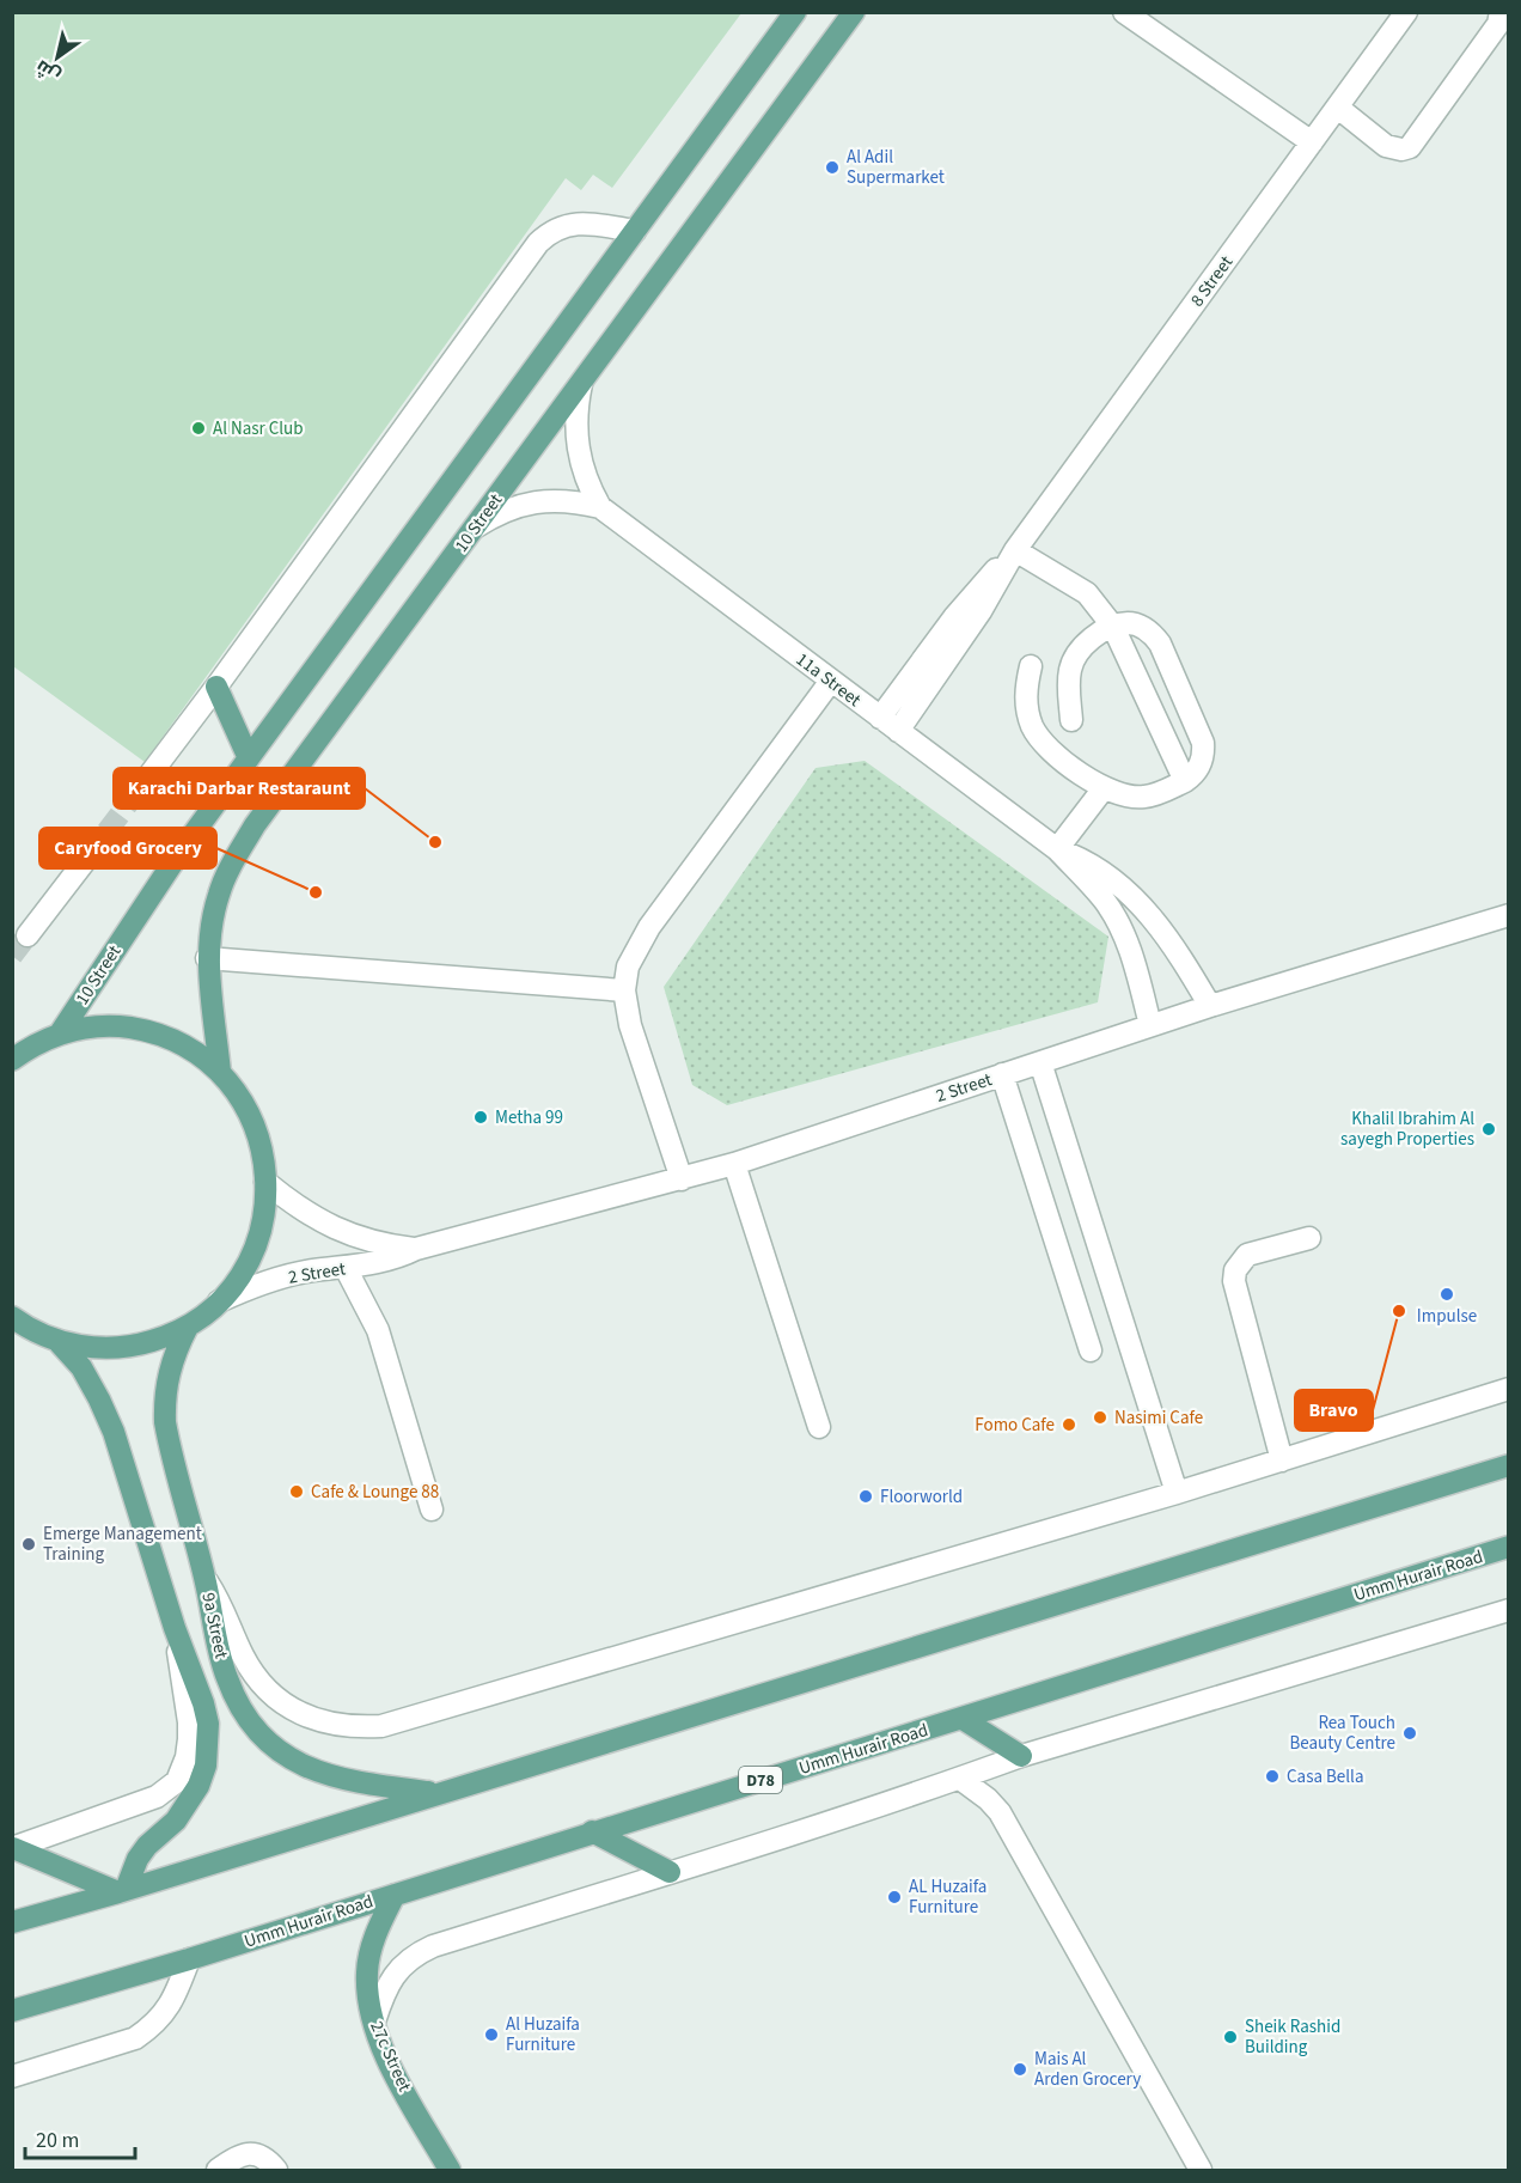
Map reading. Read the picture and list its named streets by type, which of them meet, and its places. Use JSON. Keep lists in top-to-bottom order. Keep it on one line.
{"streets":{"main road":["10 Street","Umm Hurair Road","9a Street","D78","27c Street"],"street":["8 Street","11a Street","2 Street"]},"crossings":[["8 Street","11a Street"],["10 Street","11a Street"],["11a Street","2 Street"],["Umm Hurair Road","27c Street"]],"places":["Al Adil Supermarket","Al Nasr Club","Karachi Darbar Restaraunt","Caryfood Grocery","Metha 99","Khalil Ibrahim Al sayegh Properties","Impulse","Bravo","Nasimi Cafe","Fomo Cafe","Cafe & Lounge 88","Floorworld","Emerge Management Training","Rea Touch Beauty Centre","Casa Bella","AL Huzaifa Furniture","Al Huzaifa Furniture","Sheik Rashid Building","Mais Al Arden Grocery"],"scale_bar":"20 m","north":"bottom left"}
